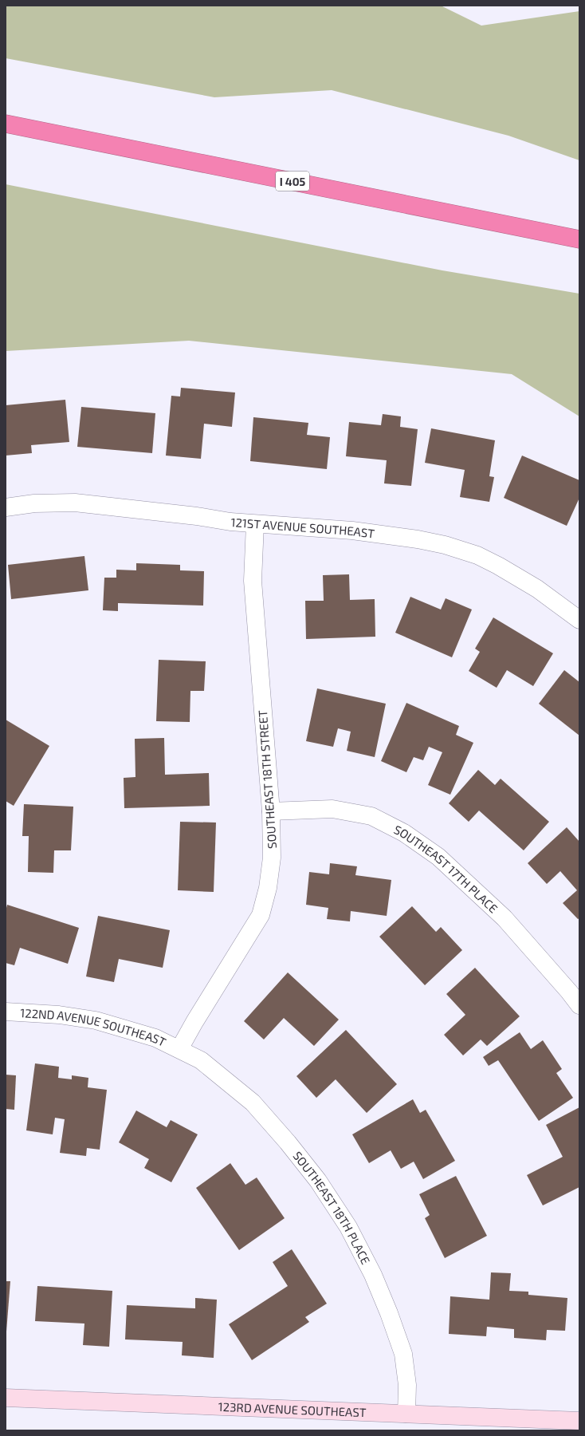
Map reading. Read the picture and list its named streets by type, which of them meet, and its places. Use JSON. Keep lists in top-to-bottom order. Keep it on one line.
{"streets":{"highway":["I 405"],"street":["121ST AVENUE SOUTHEAST","SOUTHEAST 18TH STREET","SOUTHEAST 17TH PLACE","122ND AVENUE SOUTHEAST","SOUTHEAST 18TH PLACE","123RD AVENUE SOUTHEAST"]},"crossings":[["121ST AVENUE SOUTHEAST","SOUTHEAST 18TH STREET"],["SOUTHEAST 18TH STREET","SOUTHEAST 17TH PLACE"],["SOUTHEAST 18TH STREET","122ND AVENUE SOUTHEAST"],["SOUTHEAST 18TH STREET","SOUTHEAST 18TH PLACE"],["122ND AVENUE SOUTHEAST","SOUTHEAST 18TH PLACE"],["SOUTHEAST 18TH PLACE","123RD AVENUE SOUTHEAST"]]}
